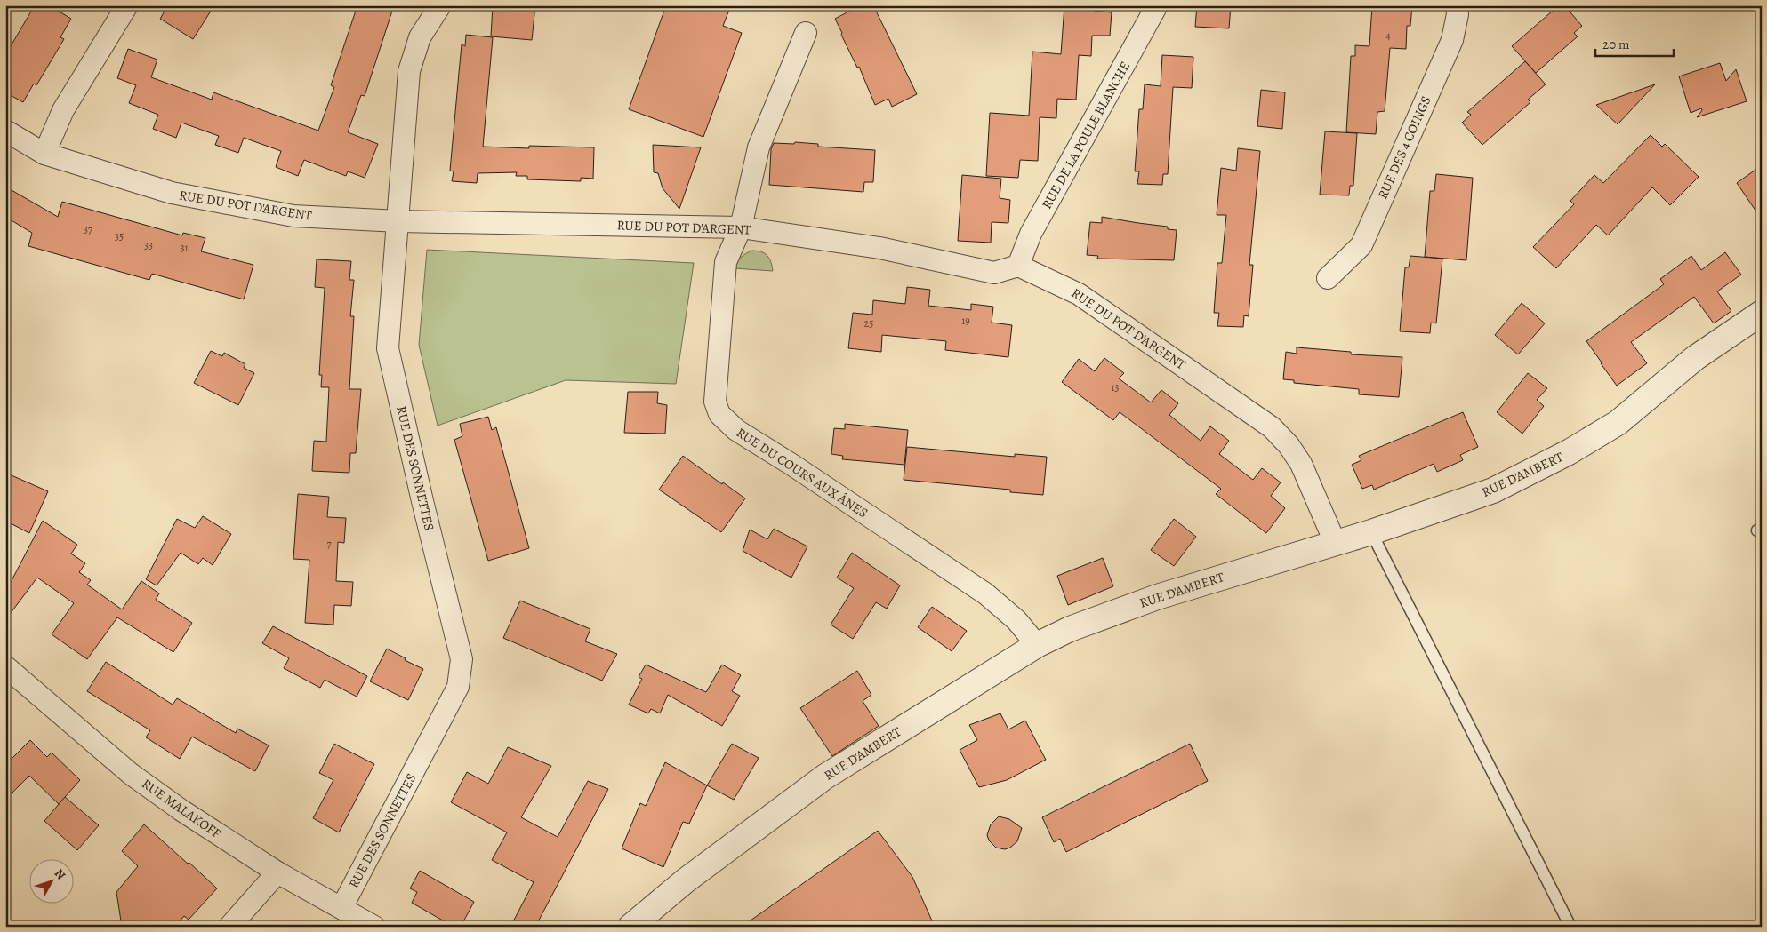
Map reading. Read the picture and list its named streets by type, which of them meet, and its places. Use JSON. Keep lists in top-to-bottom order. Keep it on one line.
{"streets":{"street":["RUE DE LA POULE BLANCHE","RUE DES 4 COINGS","RUE DU POT D'ARGENT","RUE DES SONNETTES","RUE DU COURS AUX ÂNES","RUE D'AMBERT","RUE MALAKOFF"]},"crossings":[["RUE DE LA POULE BLANCHE","RUE DU POT D'ARGENT"],["RUE DU POT D'ARGENT","RUE DES SONNETTES"],["RUE DU POT D'ARGENT","RUE DU COURS AUX ÂNES"],["RUE DU POT D'ARGENT","RUE D'AMBERT"],["RUE DES SONNETTES","RUE MALAKOFF"],["RUE DU COURS AUX ÂNES","RUE D'AMBERT"]],"house_numbers":["4","37","35","33","31","19","25","13","7"],"scale_bar":"20 m","north":"top right"}
